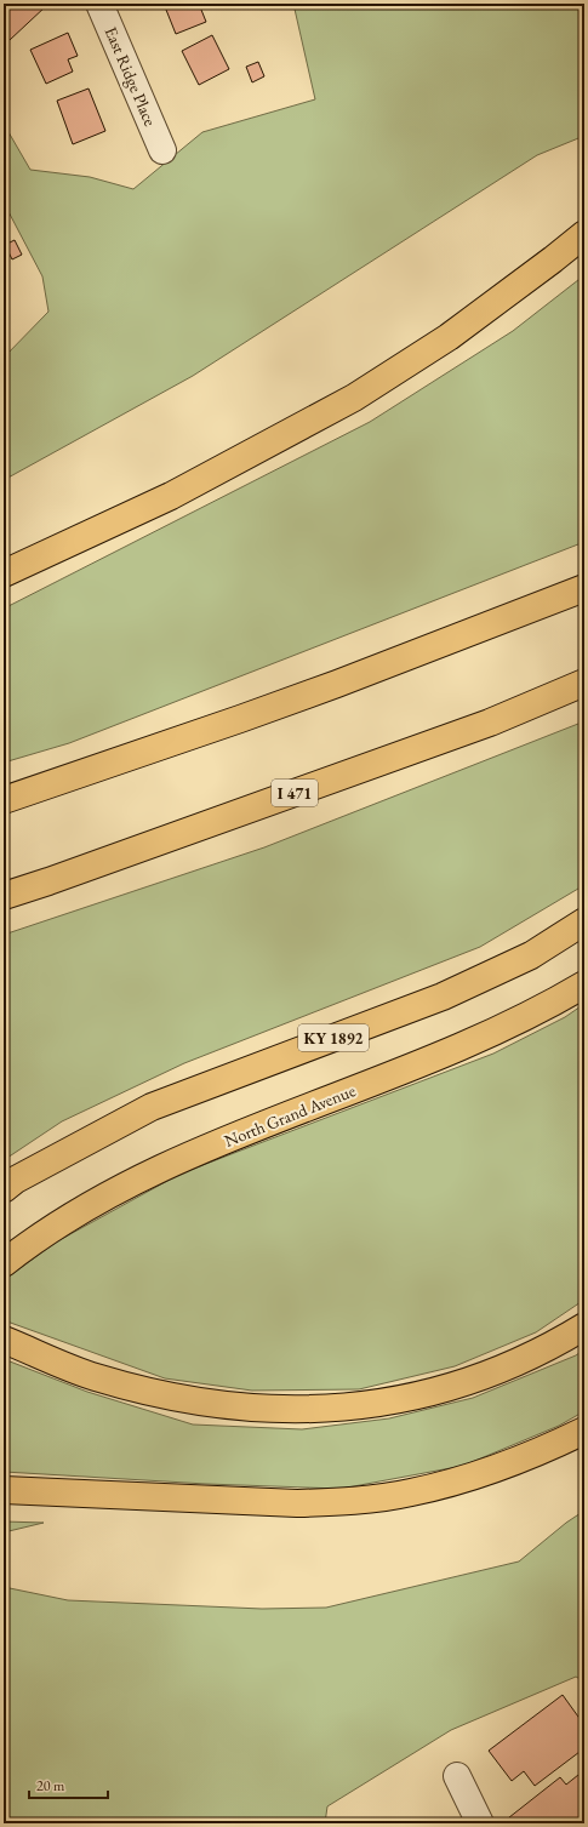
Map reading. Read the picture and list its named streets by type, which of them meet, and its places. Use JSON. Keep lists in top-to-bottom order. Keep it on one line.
{"streets":{"main road":["I 471","KY 1892","North Grand Avenue"],"street":["East Ridge Place"]},"scale_bar":"20 m"}
